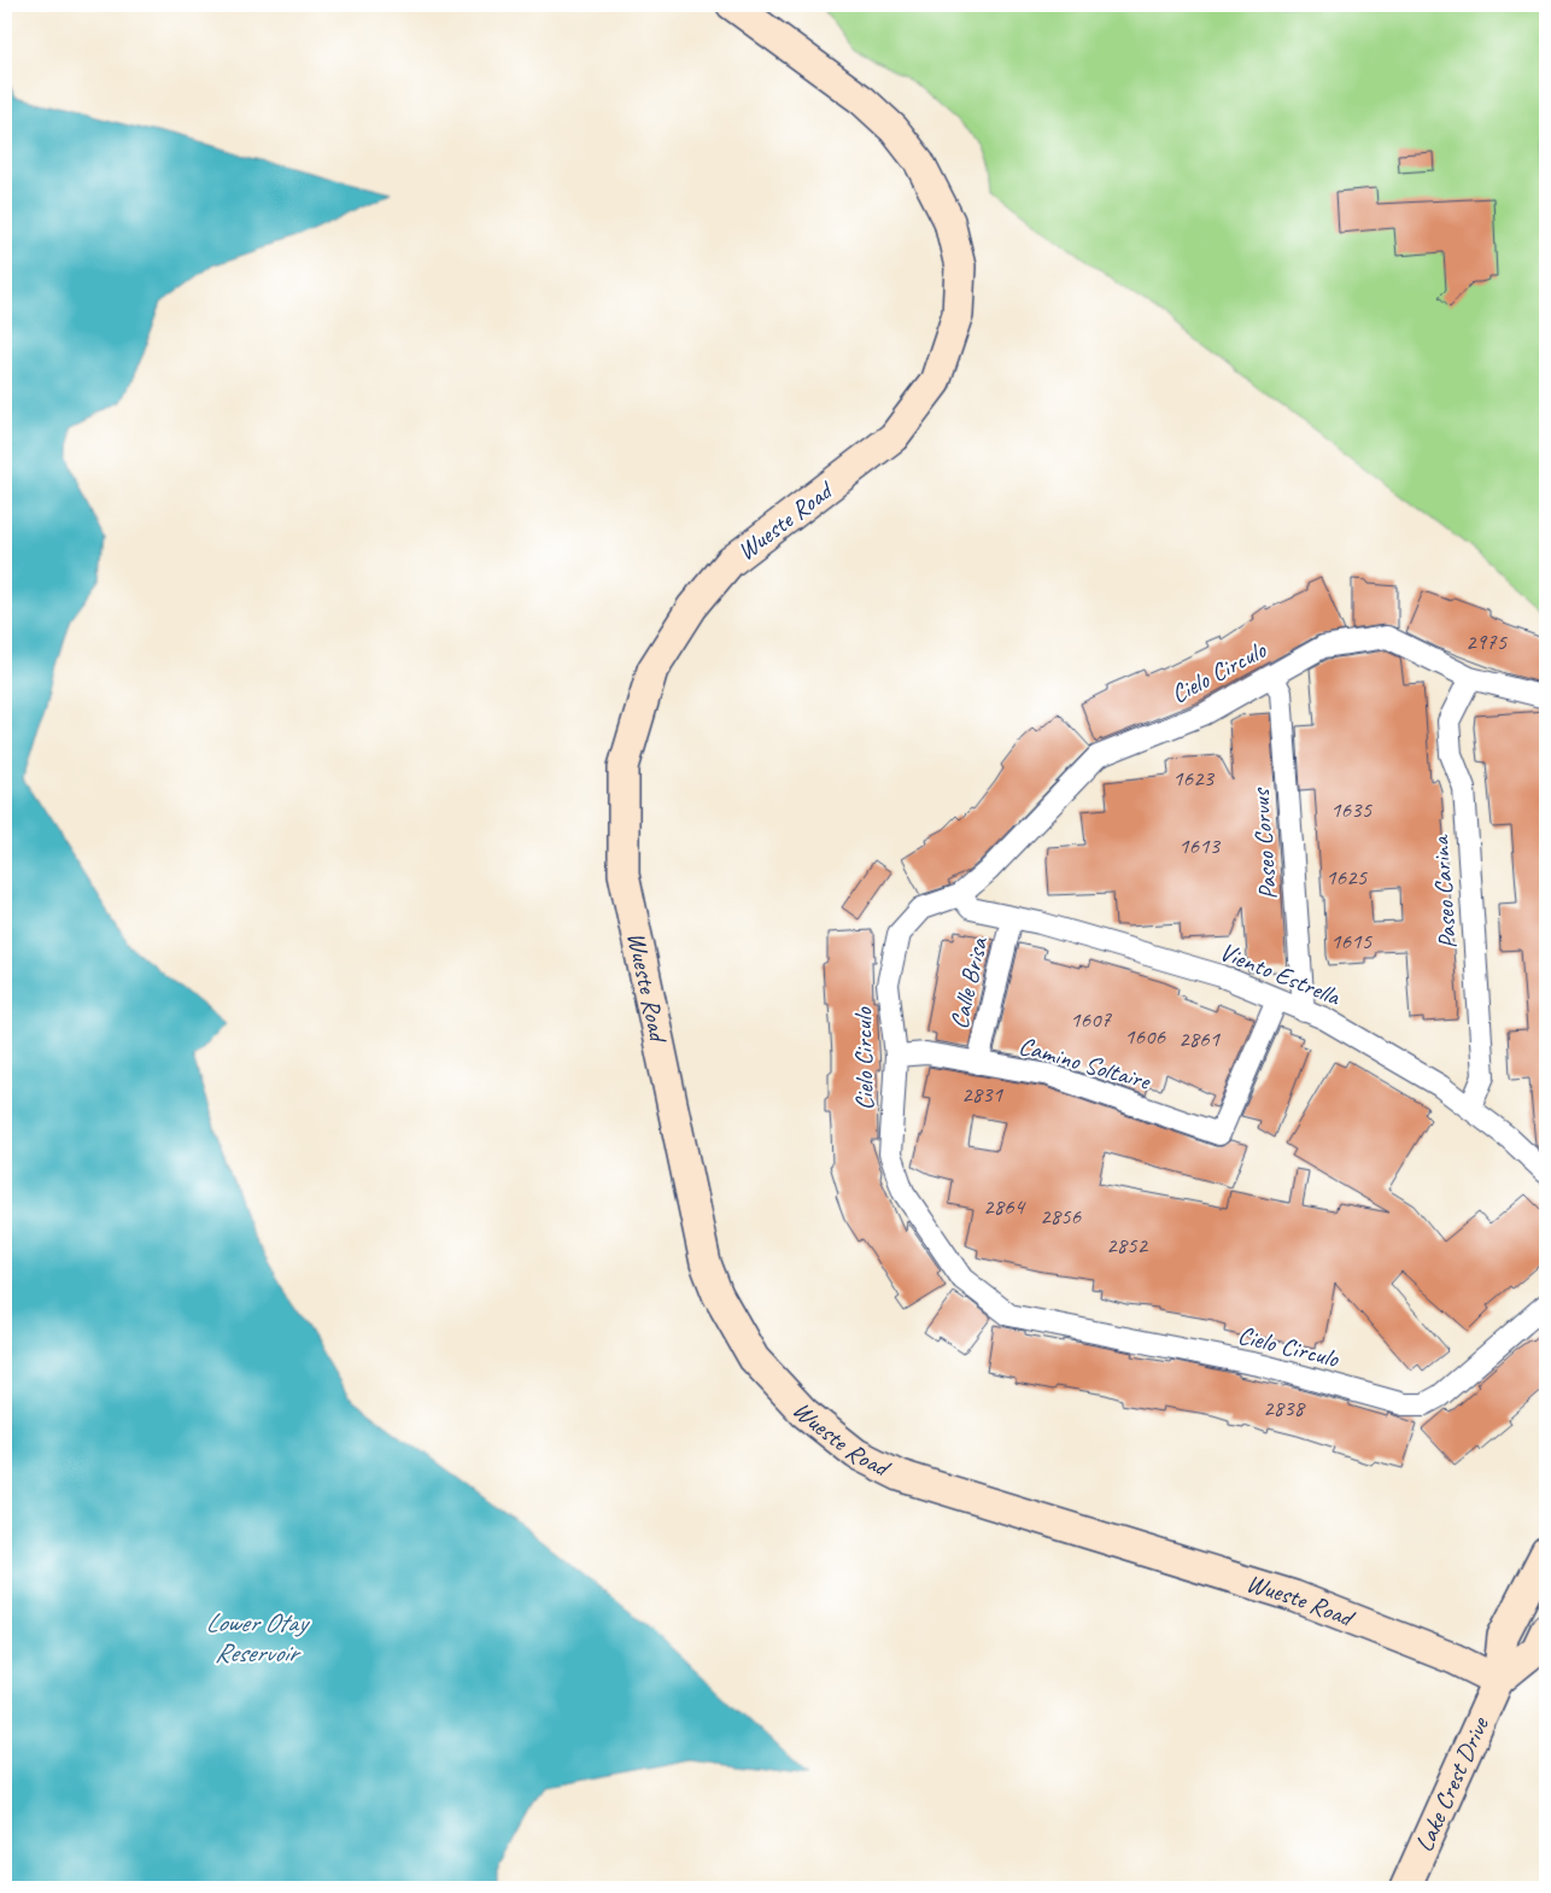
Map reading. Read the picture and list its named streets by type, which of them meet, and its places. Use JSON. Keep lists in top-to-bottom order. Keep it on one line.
{"streets":{"street":["Wueste Road","Cielo Circulo","Paseo Corvus","Paseo Carina","Viento Estrella","Calle Brisa","Camino Soltaire","Lake Crest Drive"]},"crossings":[["Wueste Road","Lake Crest Drive"],["Cielo Circulo","Paseo Corvus"],["Cielo Circulo","Paseo Carina"],["Cielo Circulo","Viento Estrella"],["Cielo Circulo","Camino Soltaire"],["Paseo Corvus","Viento Estrella"],["Paseo Carina","Viento Estrella"],["Viento Estrella","Calle Brisa"],["Viento Estrella","Camino Soltaire"],["Calle Brisa","Camino Soltaire"]],"water":["Lower Otay Reservoir"],"house_numbers":["2975","1623","1635","1613","1625","1615","1607","1606","2861","2831","2864","2856","2852","2838"]}
